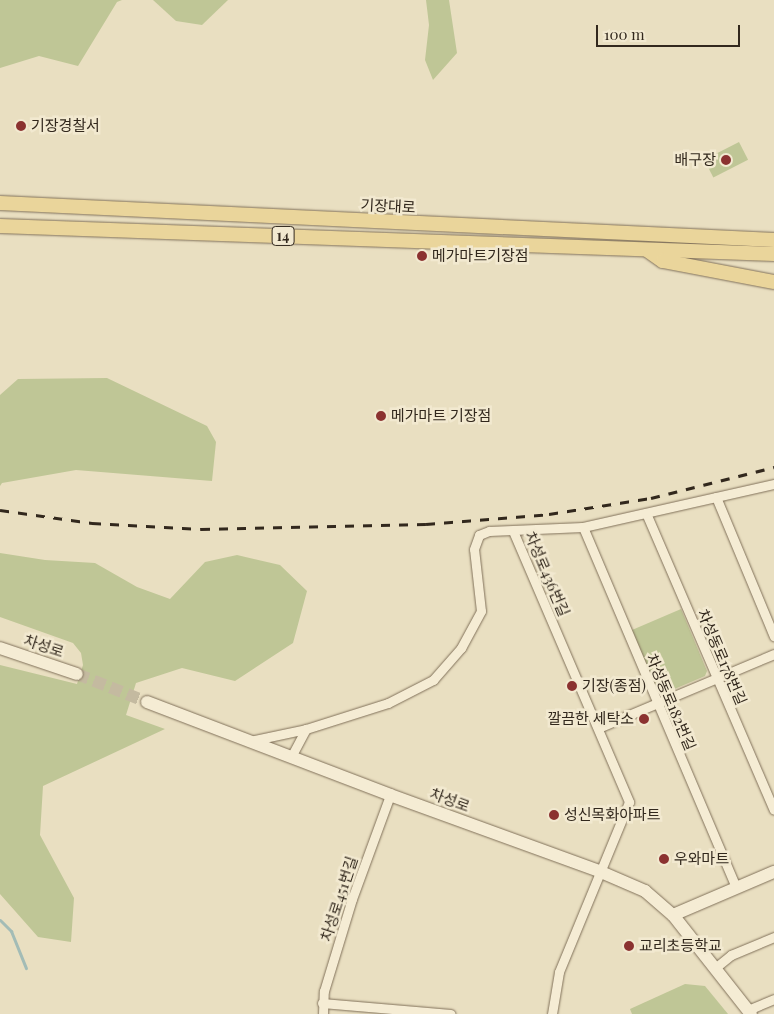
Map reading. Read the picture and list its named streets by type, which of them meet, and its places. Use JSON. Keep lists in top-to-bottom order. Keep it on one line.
{"streets":{"main road":["기장대로","14","차성로"],"street":["차성로436번길","차성동로178번길","차성동로182번길","차성로451번길"]},"crossings":[["차성로436번길","차성로"],["차성로436번길","차성동로178번길"],["차성로436번길","차성동로182번길"],["차성로","차성로451번길"]],"places":["기장경찰서","배구장","메가마트기장점","메가마트 기장점","기장(종점)","깔끔한 세탁소","성신목화아파트","우와마트","교리초등학교"],"scale_bar":"100 m"}
